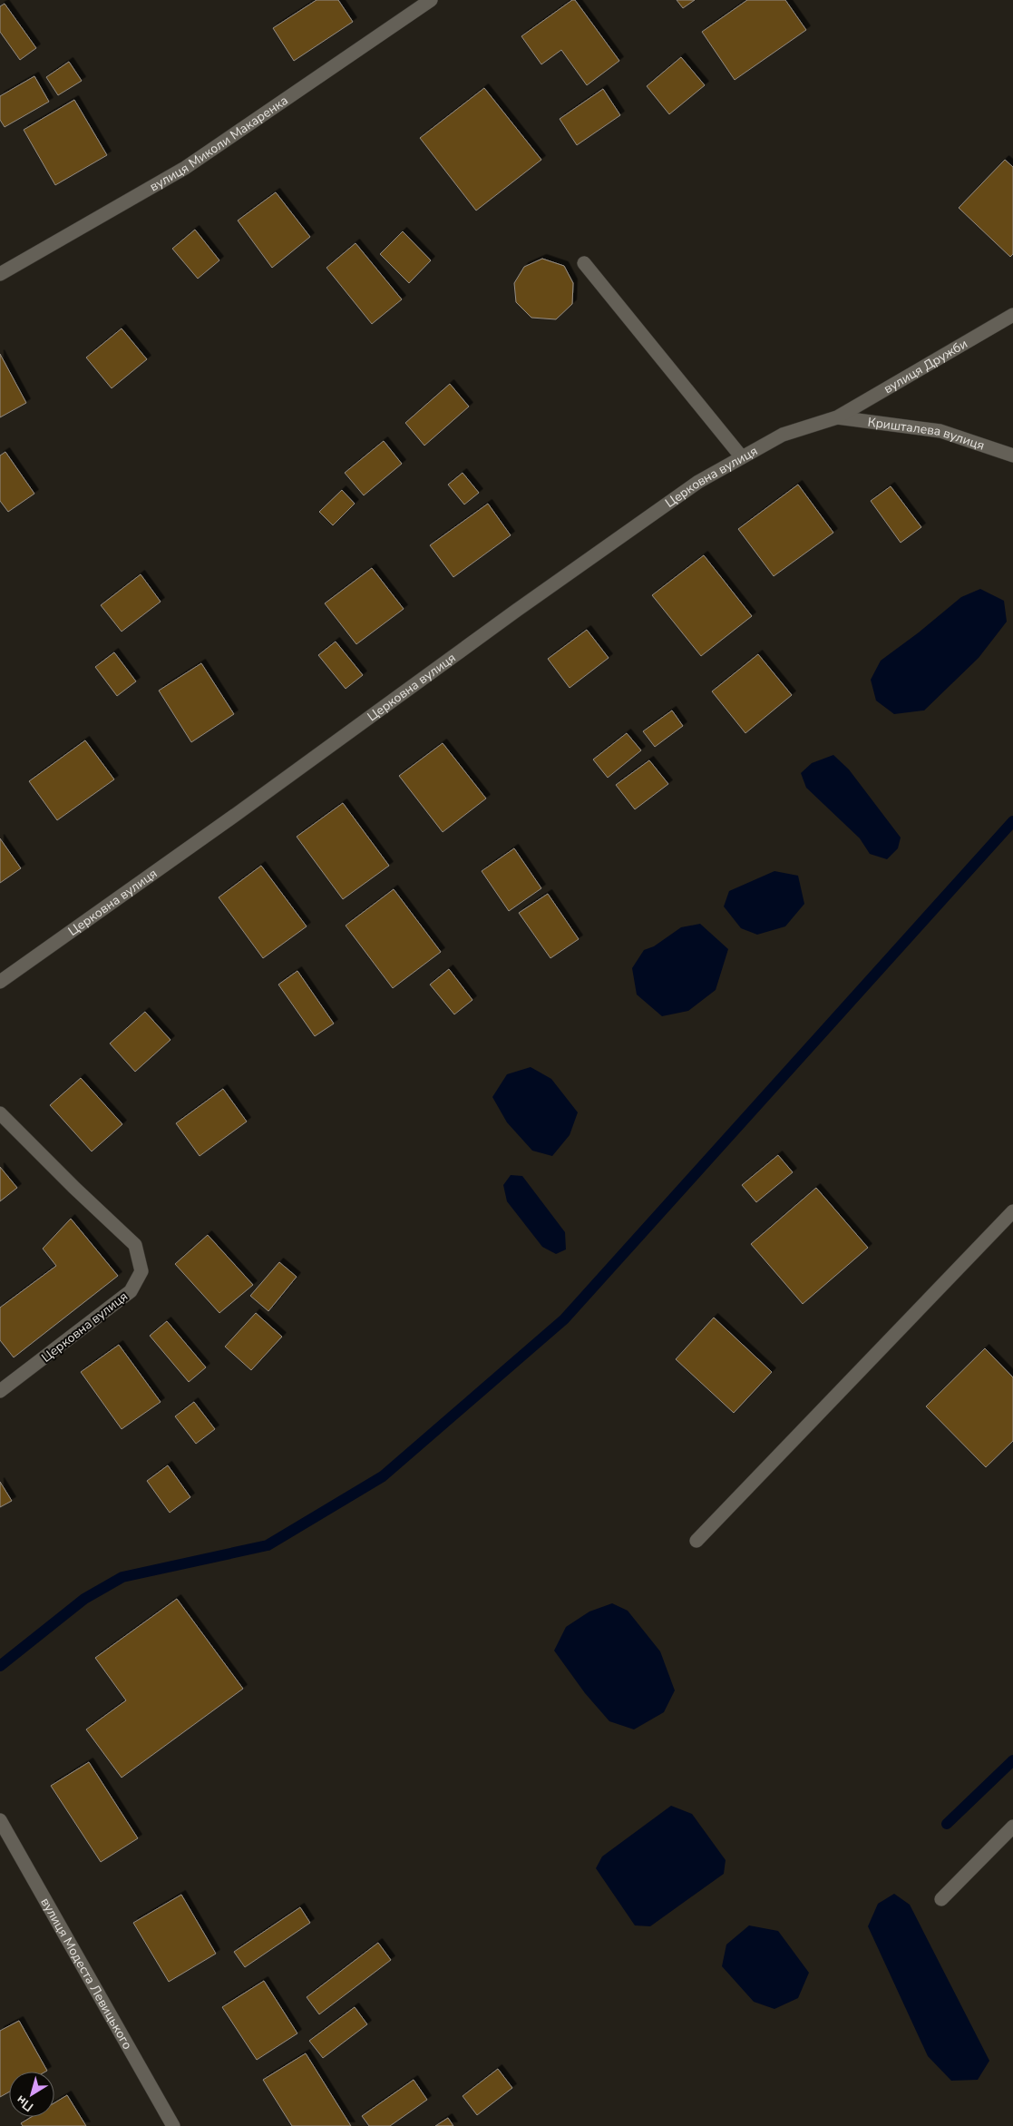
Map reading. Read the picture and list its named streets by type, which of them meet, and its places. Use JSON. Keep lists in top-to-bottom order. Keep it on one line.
{"streets":{"street":["вулиця Миколи Макаренка","вулиця Дружби","Кришталева вулиця","Церковна вулиця","вулиця Модеста Левицького"]},"crossings":[["вулиця Дружби","Кришталева вулиця"],["вулиця Дружби","Церковна вулиця"],["Кришталева вулиця","Церковна вулиця"]],"north":"bottom left"}
